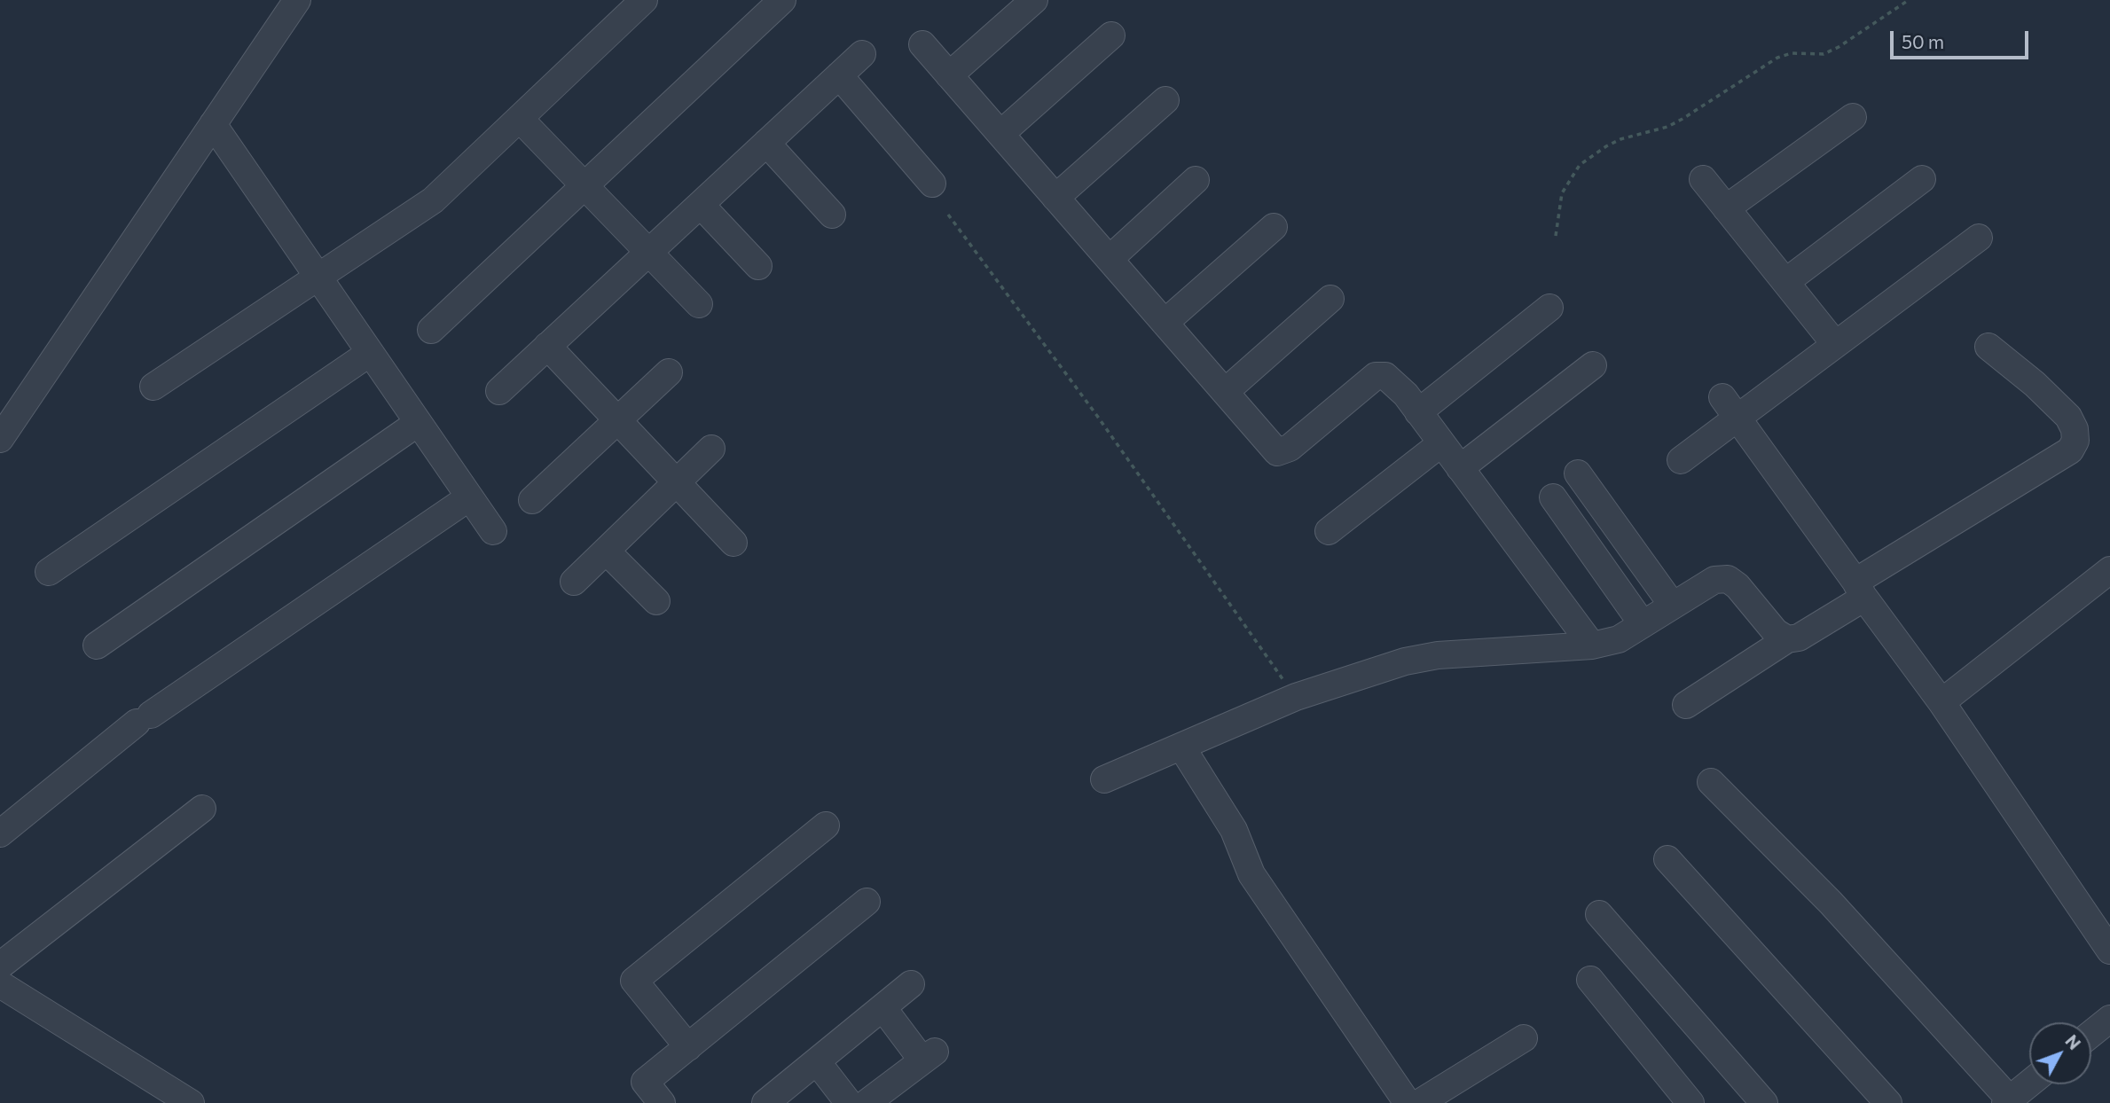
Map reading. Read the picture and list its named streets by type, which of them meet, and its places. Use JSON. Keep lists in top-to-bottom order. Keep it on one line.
{"scale_bar":"50 m","north":"top right"}
